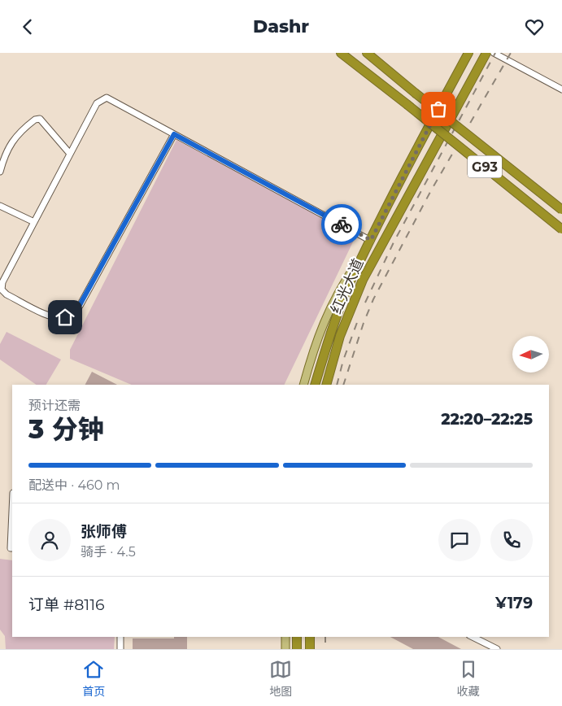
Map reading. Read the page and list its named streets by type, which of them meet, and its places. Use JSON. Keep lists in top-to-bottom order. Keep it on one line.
{"streets":{"highway":["G93","红光大道"]},"north":"left","page":{"header":"Dashr","heading":["3 分钟","预计还需","22:20–22:25"],"panel":["张师傅","骑手 · 4.5","订单 #8116","¥179"],"bar":"配送中 · 460 m","tabs":["首页","地图","收藏"]}}
